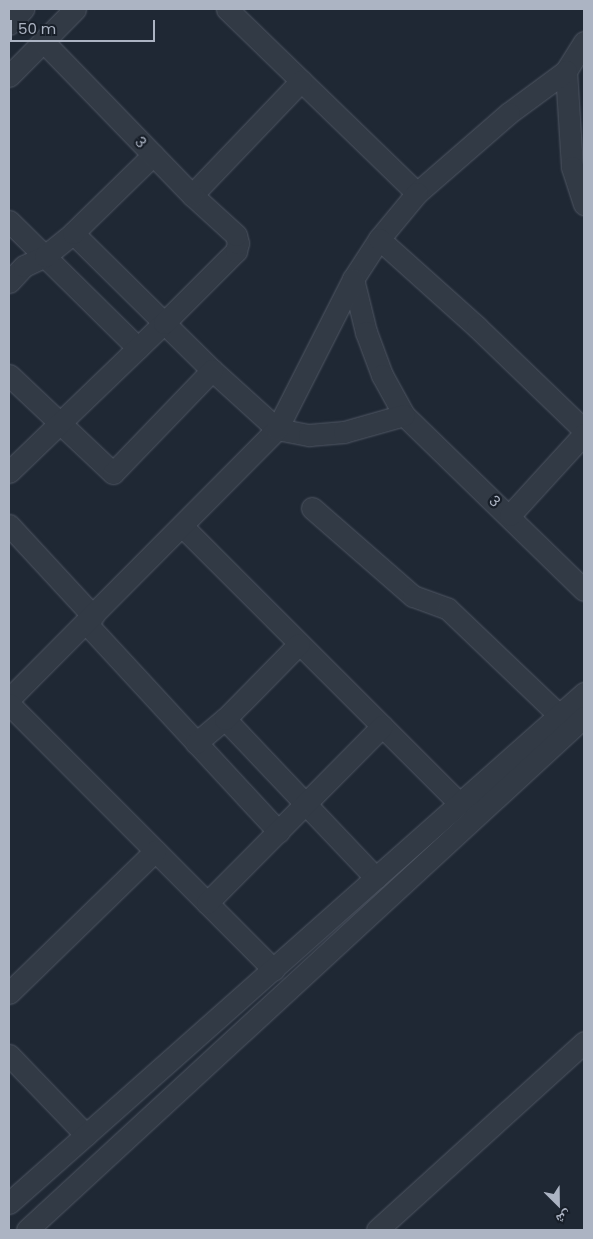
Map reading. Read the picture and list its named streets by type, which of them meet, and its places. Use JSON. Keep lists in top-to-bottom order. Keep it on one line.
{"streets":{"street":["3"]},"scale_bar":"50 m","north":"bottom right"}
